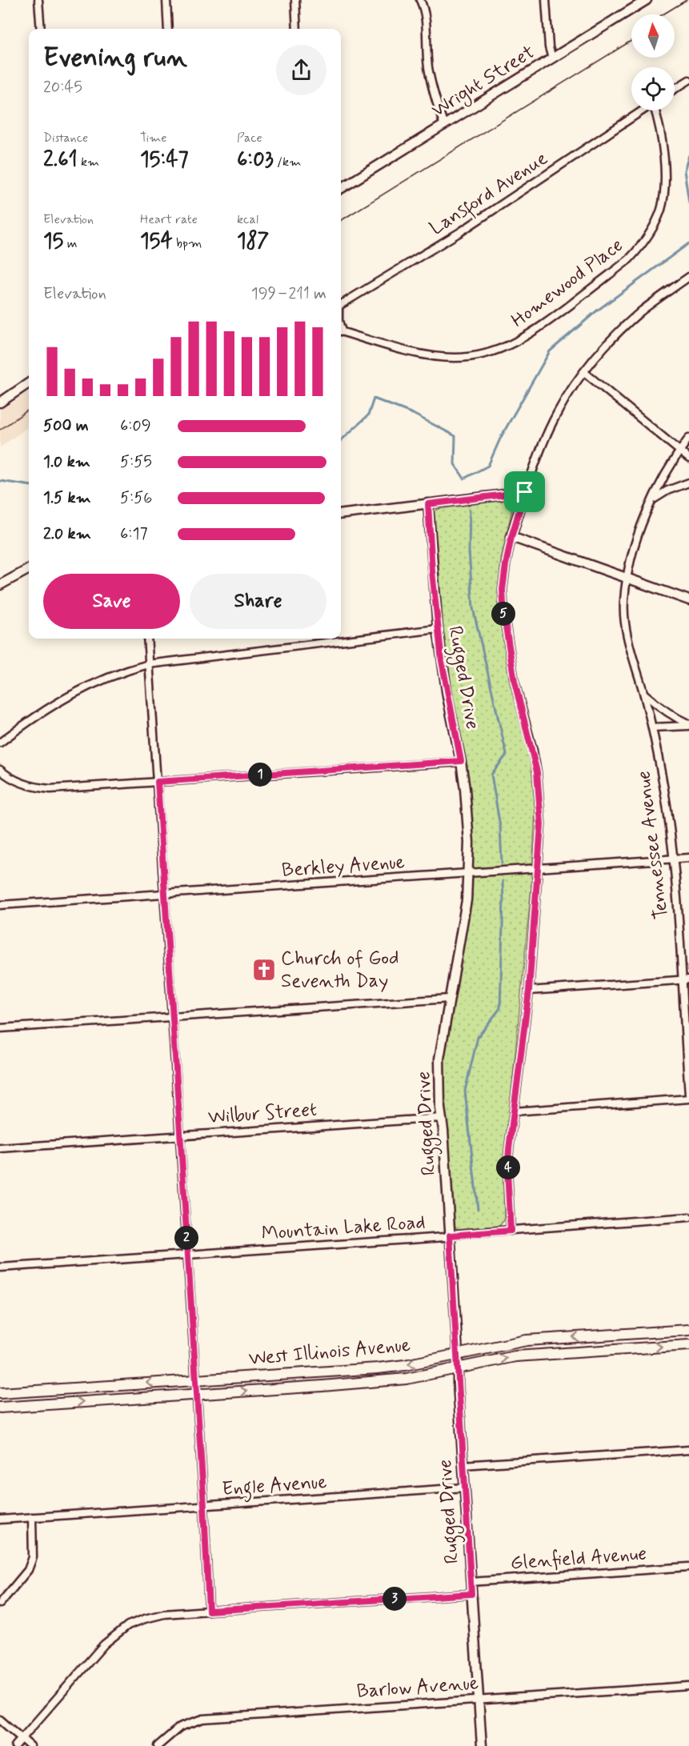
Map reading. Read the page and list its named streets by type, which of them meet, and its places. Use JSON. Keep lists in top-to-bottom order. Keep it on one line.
{"streets":{"main road":["West Illinois Avenue"],"street":["Wright Street","Lansford Avenue","Homewood Place","Rugged Drive","Tennessee Avenue","Berkley Avenue","Wilbur Street","Mountain Lake Road","Engle Avenue","Glenfield Avenue","Barlow Avenue"]},"crossings":[["Rugged Drive","Berkley Avenue"],["Rugged Drive","Wilbur Street"],["Rugged Drive","Mountain Lake Road"],["Rugged Drive","West Illinois Avenue"],["Rugged Drive","Engle Avenue"],["Rugged Drive","Glenfield Avenue"],["Rugged Drive","Barlow Avenue"],["Tennessee Avenue","Berkley Avenue"]],"places":{"church":["Church of God Seventh Day"]},"north":"top","page":{"heading":["Evening run","20:45"],"stats":[["Distance","2.61 km"],["Time","15:47"],["Pace","6:03 /km"],["Elevation","15 m"],["Heart rate","154 bpm"],["kcal","187"]],"chart":["Elevation","199–211 m"],"list":[{"name":"500 m","note":"6:09"},{"name":"1.0 km","note":"5:55"},{"name":"1.5 km","note":"5:56"},{"name":"2.0 km","note":"6:17"}],"buttons":["Save","Share"],"pins":["5","1","4","2","3"]}}
